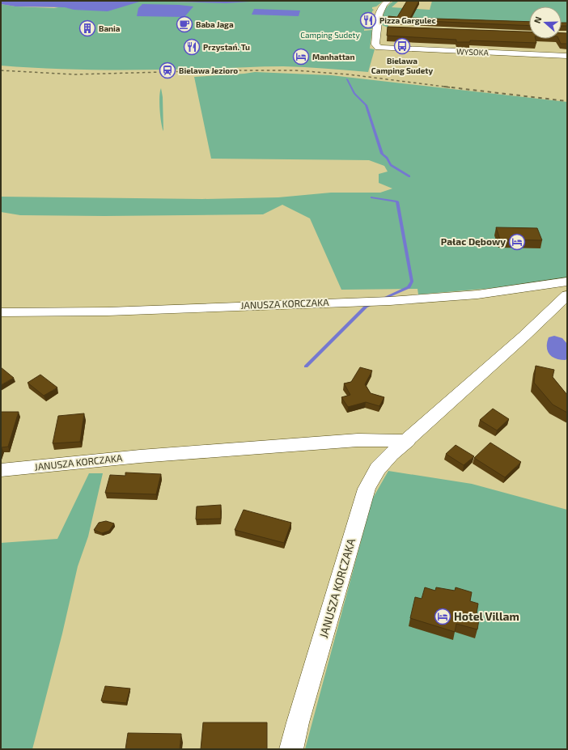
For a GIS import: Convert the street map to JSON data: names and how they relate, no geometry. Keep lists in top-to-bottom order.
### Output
{
  "streets": {
    "street": ["WYSOKA", "JANUSZA KORCZAKA"]
  },
  "parks": ["Camping Sudety"],
  "places": {
    "restaurant": ["Pizza Gargulec", "Przystań. Tu"],
    "cafe": ["Baba Jaga"],
    "building": ["Bania"],
    "bus stop": ["Bielawa Camping Sudety"],
    "hotel": ["Manhattan", "Pałac Dębowy", "Hotel Villam"],
    "station": ["Bielawa Jezioro"]
  },
  "north": "left"
}
